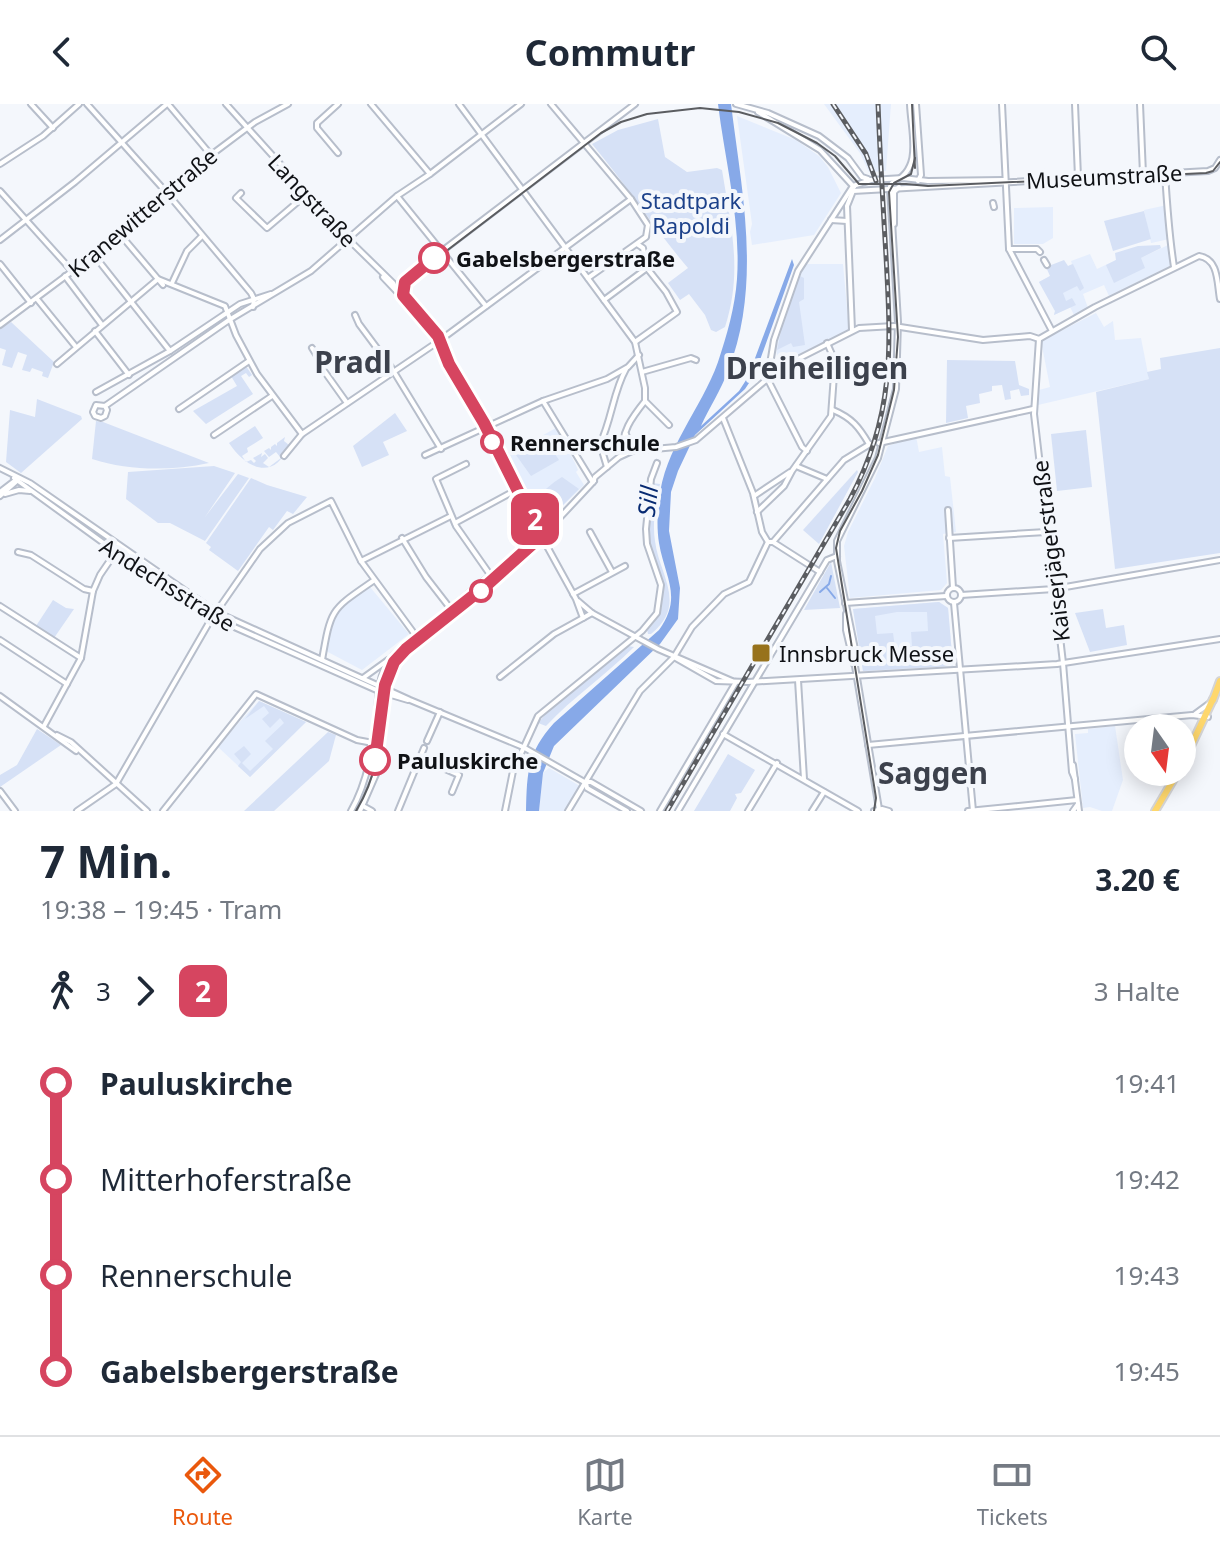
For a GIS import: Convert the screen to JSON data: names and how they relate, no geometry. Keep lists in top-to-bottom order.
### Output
{
  "streets": {
    "street": [
      "Museumstraße",
      "Langstraße",
      "Kranewitterstraße",
      "Kaiserjägerstraße",
      "Andechsstraße"
    ]
  },
  "crossings": [
    ["Langstraße", "Kranewitterstraße"]
  ],
  "districts": ["Pradl", "Dreiheiligen", "Saggen"],
  "water": ["Sill"],
  "parks": ["Stadtpark Rapoldi"],
  "places": {
    "other": ["Gabelsbergerstraße", "Rennerschule", "Pauluskirche"],
    "transit": ["Innsbruck Messe"]
  },
  "lines": ["tram line 2"],
  "north": "bottom",
  "page": {
    "header": "Commutr",
    "on_map": "2",
    "heading": ["7 Min.", "19:38 – 19:45 · Tram", "3.20 €"],
    "legs": ["3", "2", "3 Halte"],
    "list": [
      {
        "name": "Pauluskirche",
        "value": "19:41"
      },
      {
        "name": "Mitterhoferstraße",
        "value": "19:42"
      },
      {
        "name": "Rennerschule",
        "value": "19:43"
      },
      {
        "name": "Gabelsbergerstraße",
        "value": "19:45"
      }
    ],
    "tabs": ["Route", "Karte", "Tickets"]
  }
}
